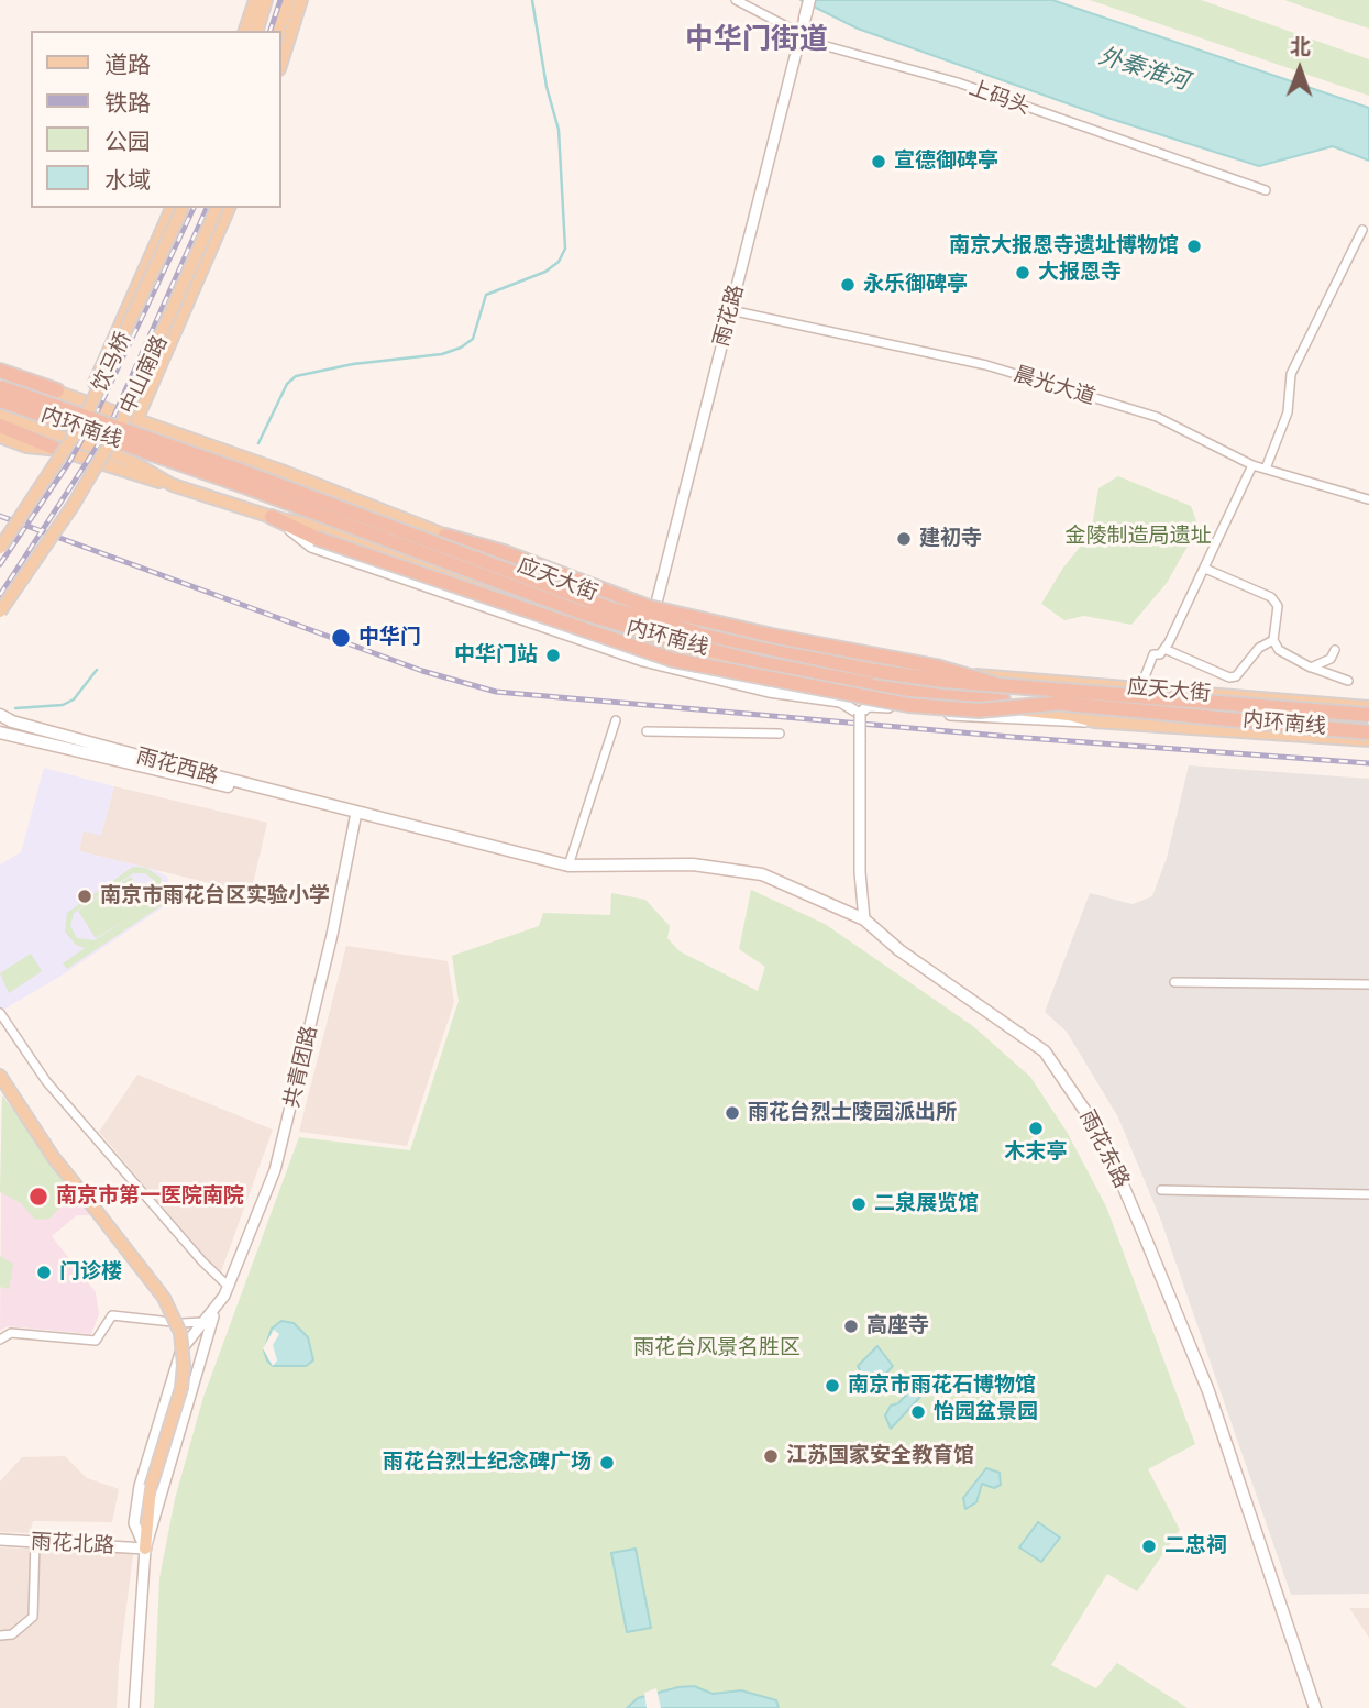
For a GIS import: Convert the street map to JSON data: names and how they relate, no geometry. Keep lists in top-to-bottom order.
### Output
{
  "streets": {
    "highway": ["内环南线"],
    "main road": [
      "饮马桥",
      "中山南路",
      "应天大街",
      "雨花西路",
      "雨花东路"
    ],
    "street": [
      "上码头",
      "雨花路",
      "晨光大道",
      "共青团路",
      "雨花北路"
    ]
  },
  "crossings": [
    ["上码头", "雨花路"],
    ["雨花路", "晨光大道"],
    ["雨花路", "应天大街"],
    ["雨花西路", "共青团路"],
    ["雨花西路", "雨花东路"],
    ["共青团路", "雨花北路"]
  ],
  "districts": ["中华门街道"],
  "water": ["外秦淮河"],
  "parks": ["金陵制造局遗址", "雨花台风景名胜区"],
  "places": [
    "宣德御碑亭",
    "南京大报恩寺遗址博物馆",
    "大报恩寺",
    "永乐御碑亭",
    "建初寺",
    "中华门",
    "中华门站",
    "南京市雨花台区实验小学",
    "雨花台烈士陵园派出所",
    "木末亭",
    "南京市第一医院南院",
    "二泉展览馆",
    "门诊楼",
    "高座寺",
    "南京市雨花石博物馆",
    "怡园盆景园",
    "江苏国家安全教育馆",
    "雨花台烈士纪念碑广场",
    "二忠祠"
  ],
  "legend": [
    "道路",
    "铁路",
    "公园",
    "水域"
  ],
  "north": "top"
}
